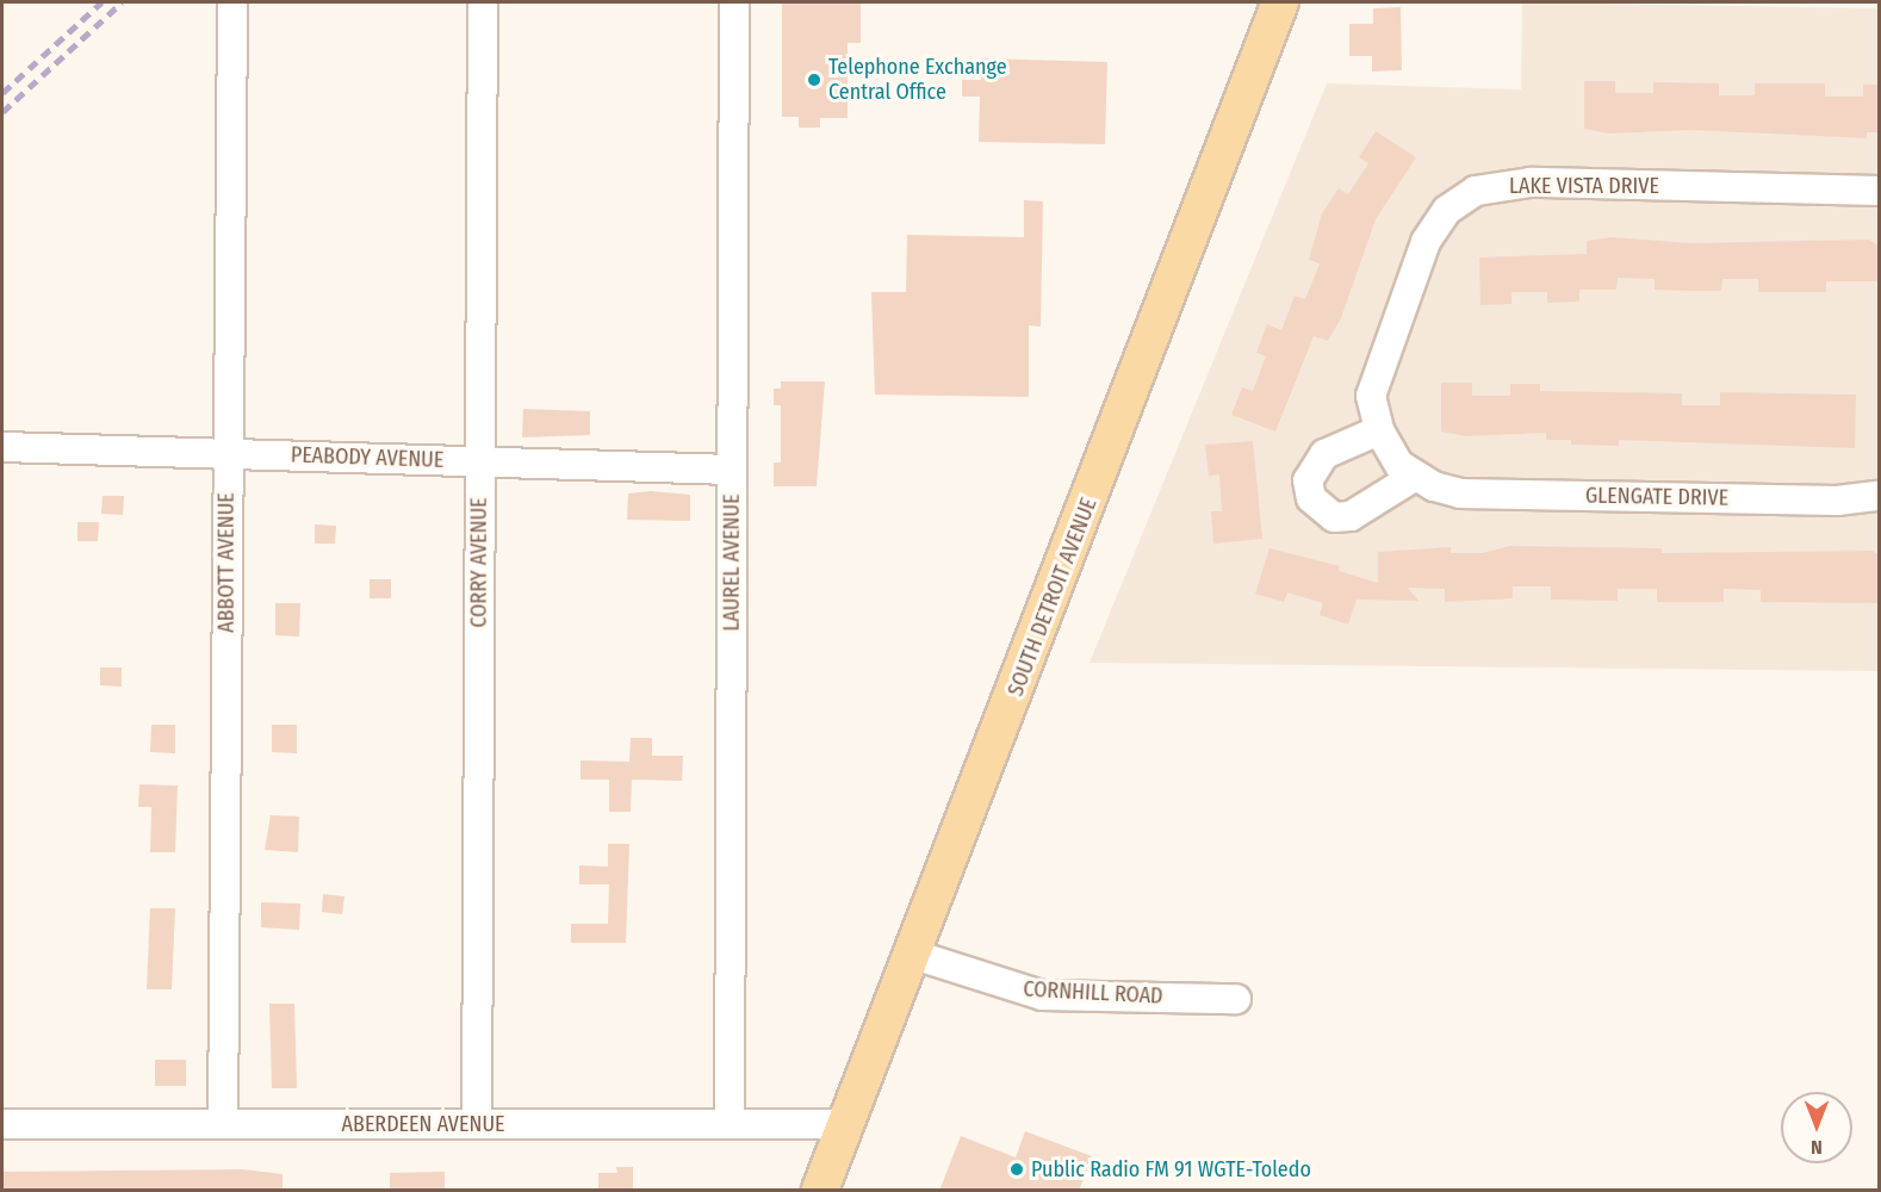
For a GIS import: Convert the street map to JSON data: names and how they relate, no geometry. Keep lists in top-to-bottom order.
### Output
{
  "streets": {
    "main road": ["SOUTH DETROIT AVENUE"],
    "street": [
      "LAKE VISTA DRIVE",
      "PEABODY AVENUE",
      "GLENGATE DRIVE",
      "ABBOTT AVENUE",
      "CORRY AVENUE",
      "LAUREL AVENUE",
      "CORNHILL ROAD",
      "ABERDEEN AVENUE"
    ]
  },
  "crossings": [
    ["LAKE VISTA DRIVE", "GLENGATE DRIVE"],
    ["PEABODY AVENUE", "ABBOTT AVENUE"],
    ["PEABODY AVENUE", "CORRY AVENUE"],
    ["PEABODY AVENUE", "LAUREL AVENUE"],
    ["ABBOTT AVENUE", "ABERDEEN AVENUE"],
    ["CORRY AVENUE", "ABERDEEN AVENUE"],
    ["LAUREL AVENUE", "ABERDEEN AVENUE"],
    ["SOUTH DETROIT AVENUE", "CORNHILL ROAD"],
    ["SOUTH DETROIT AVENUE", "ABERDEEN AVENUE"]
  ],
  "places": ["Telephone Exchange Central Office", "Public Radio FM 91 WGTE-Toledo"],
  "north": "bottom"
}
